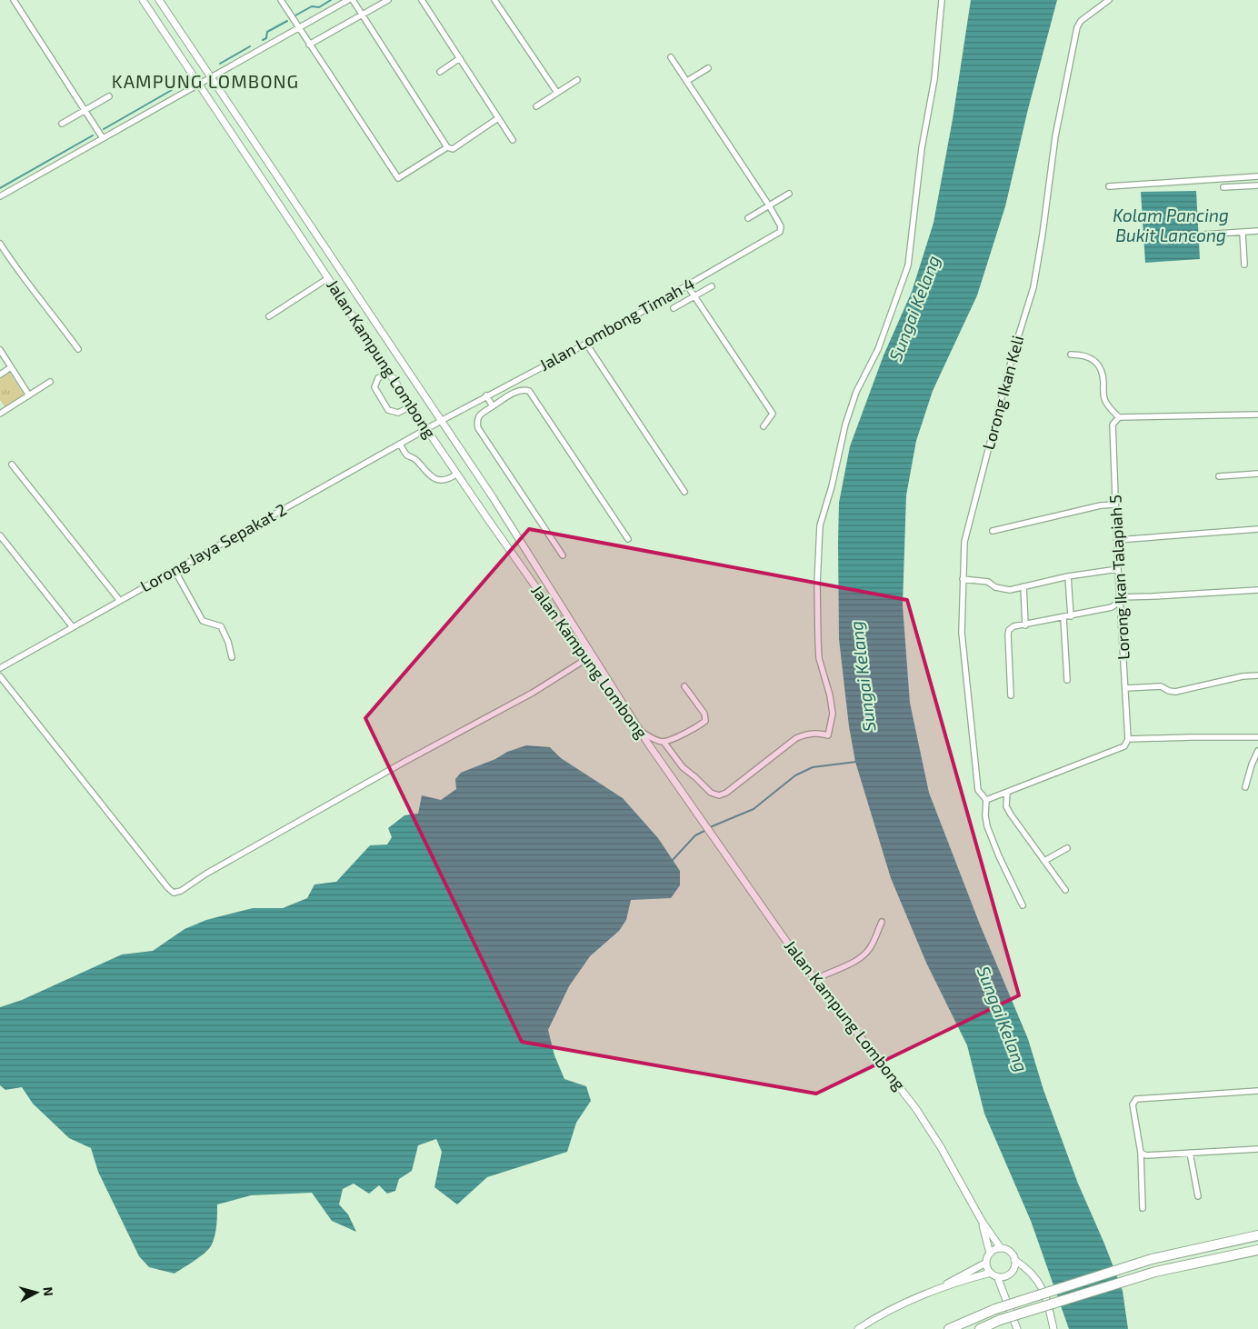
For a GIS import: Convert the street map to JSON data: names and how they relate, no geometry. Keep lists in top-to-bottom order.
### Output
{
  "streets": {
    "street": [
      "Jalan Lombong Timah 4",
      "Jalan Kampung Lombong",
      "Lorong Ikan Keli",
      "Lorong Jaya Sepakat 2",
      "Lorong Ikan Talapiah 5"
    ]
  },
  "crossings": [
    ["Jalan Lombong Timah 4", "Jalan Kampung Lombong"],
    ["Jalan Lombong Timah 4", "Lorong Jaya Sepakat 2"],
    ["Jalan Kampung Lombong", "Lorong Jaya Sepakat 2"]
  ],
  "districts": ["KAMPUNG LOMBONG"],
  "water": ["Kolam Pancing Bukit Lancong", "Sungai Kelang"],
  "north": "right"
}
